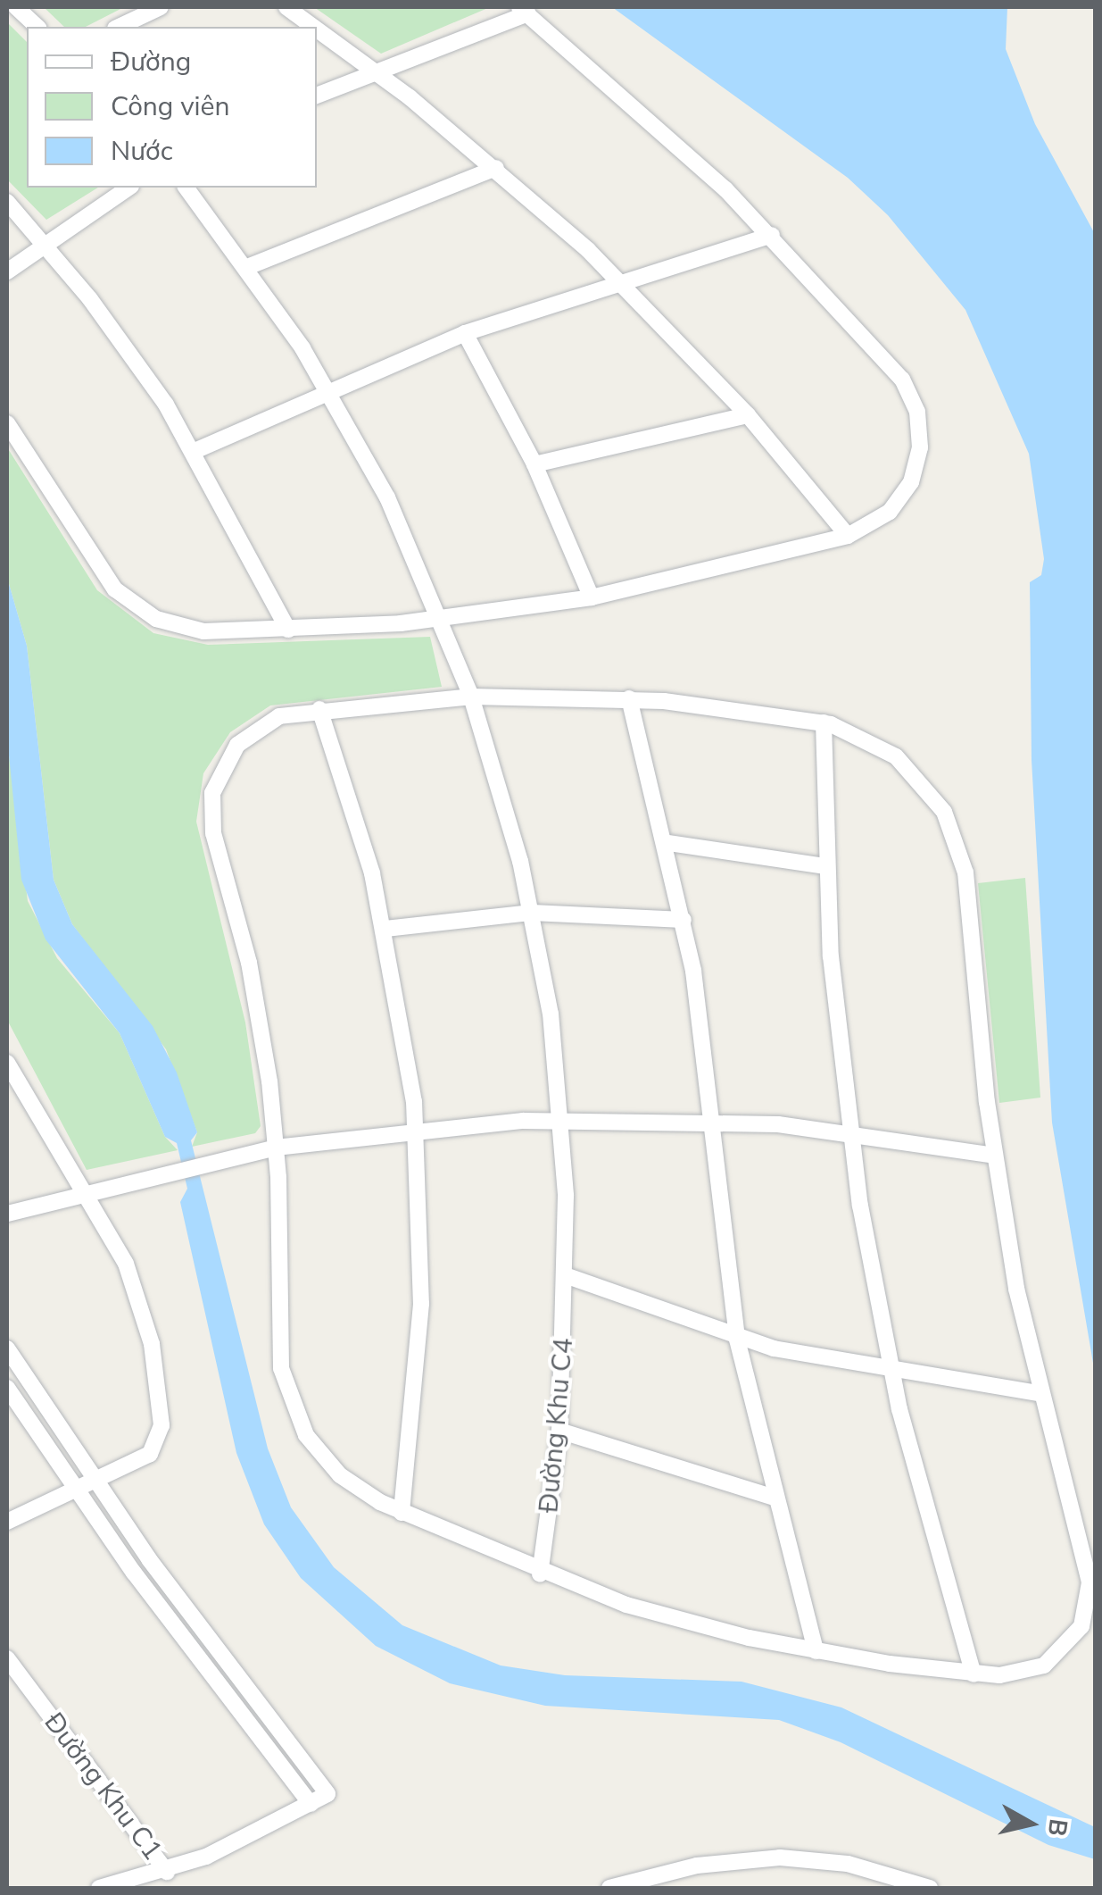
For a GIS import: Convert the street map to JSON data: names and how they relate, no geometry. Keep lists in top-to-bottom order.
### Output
{
  "streets": {
    "street": ["Đường Khu C4", "Đường Khu C1"]
  },
  "legend": ["Đường", "Công viên", "Nước"],
  "north": "right"
}
